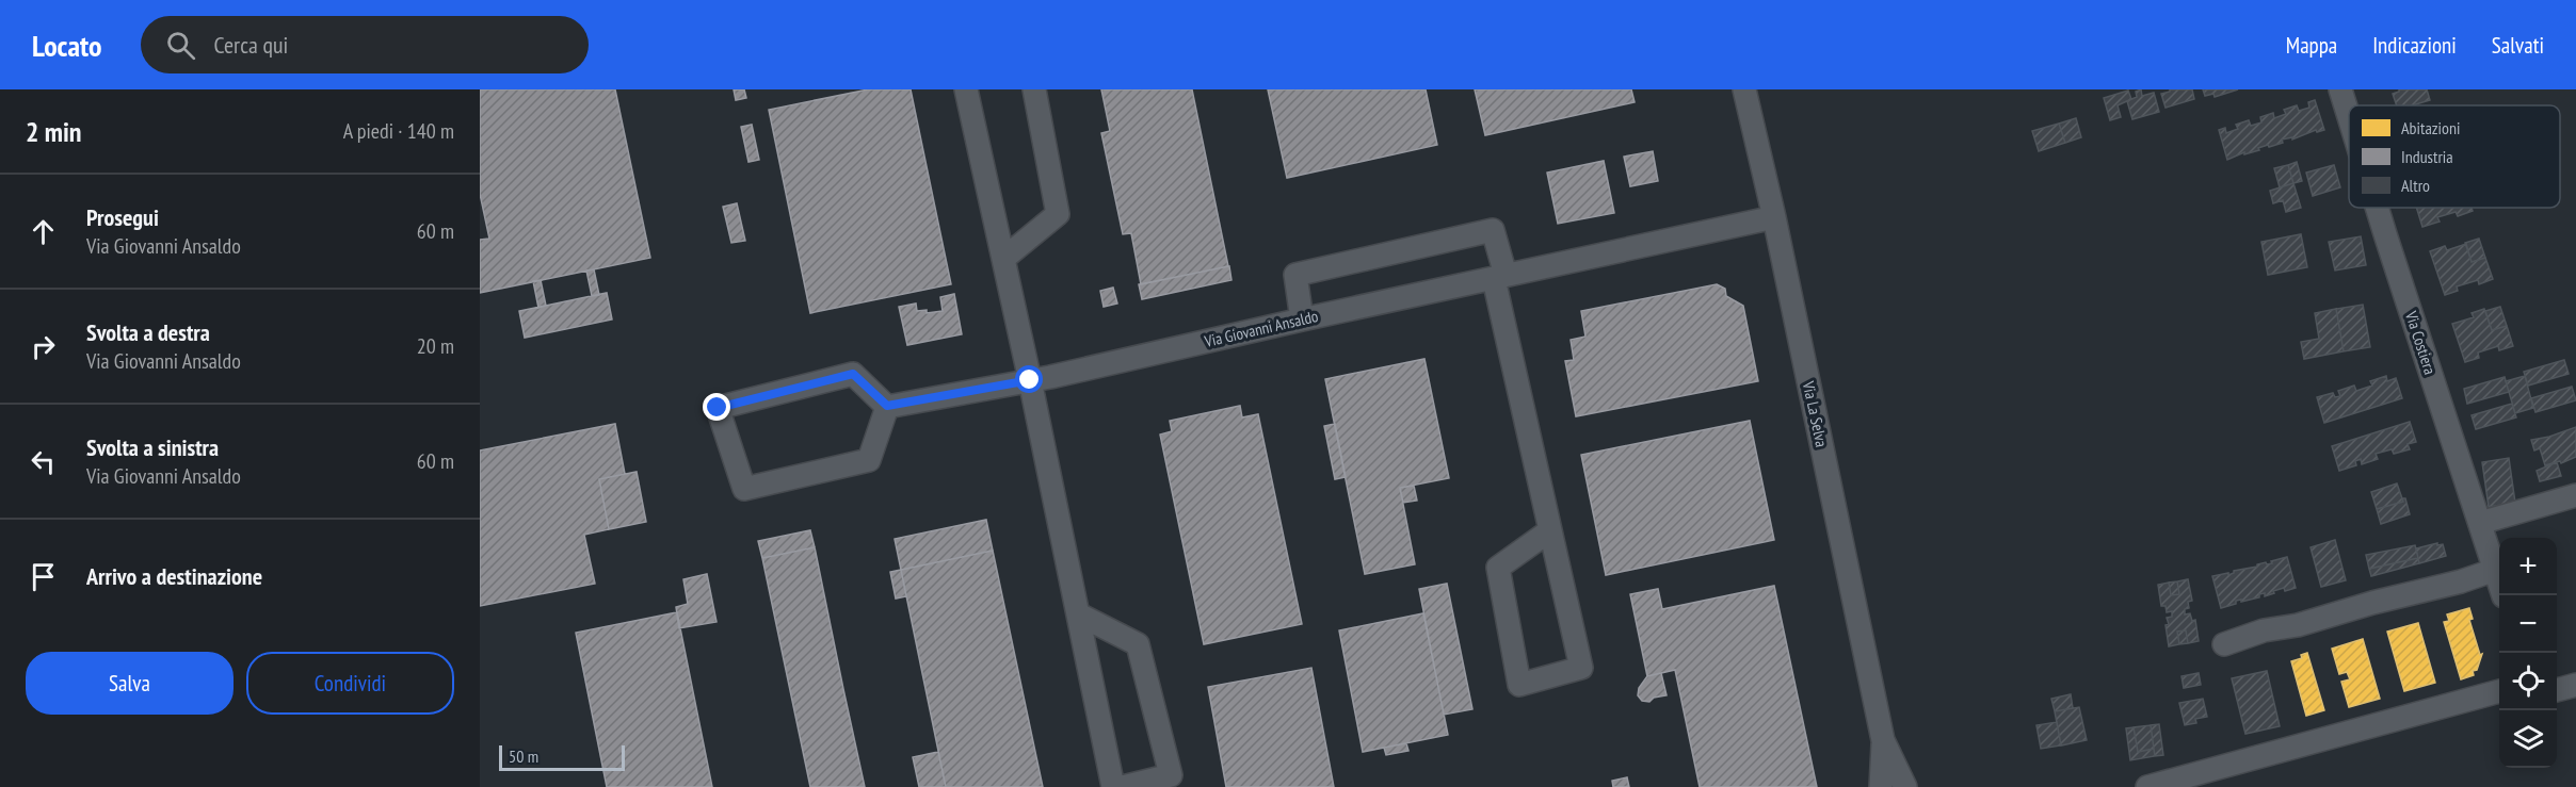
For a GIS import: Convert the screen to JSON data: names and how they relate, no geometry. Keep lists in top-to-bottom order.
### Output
{
  "streets": {
    "street": ["Via Giovanni Ansaldo", "Via Costiera", "Via La Selva"]
  },
  "crossings": [
    ["Via Giovanni Ansaldo", "Via La Selva"]
  ],
  "legend": ["Abitazioni", "Industria", "Altro"],
  "scale_bar": "50 m",
  "page": {
    "header": "Locato",
    "search": "Cerca qui",
    "nav": ["Mappa", "Indicazioni", "Salvati"],
    "heading": ["2 min", "A piedi · 140 m"],
    "list": [
      ["Prosegui", "Via Giovanni Ansaldo", "60 m"],
      ["Svolta a destra", "Via Giovanni Ansaldo", "20 m"],
      ["Svolta a sinistra", "Via Giovanni Ansaldo", "60 m"],
      "Arrivo a destinazione"
    ],
    "map_buttons": ["+", "−"],
    "buttons": ["Salva", "Condividi"],
    "scale": "50 m"
  }
}
